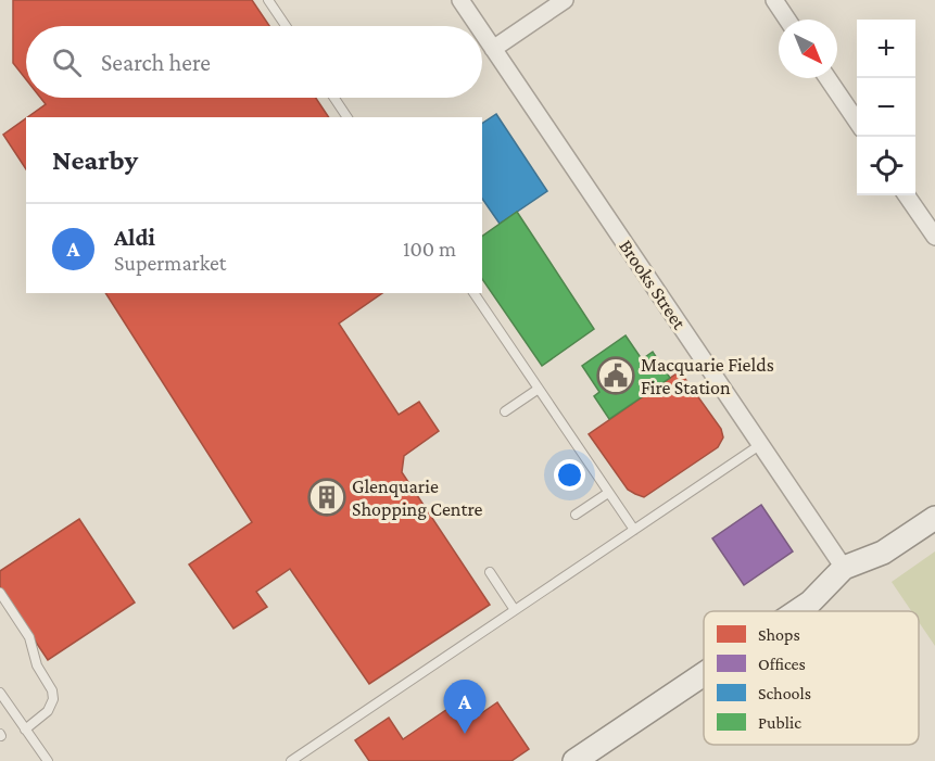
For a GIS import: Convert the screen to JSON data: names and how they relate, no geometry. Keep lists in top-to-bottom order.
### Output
{
  "streets": {
    "street": ["Brooks Street"]
  },
  "places": {
    "public building": ["Macquarie Fields Fire Station"],
    "building": ["Glenquarie Shopping Centre"]
  },
  "legend": [
    "Shops",
    "Offices",
    "Schools",
    "Public"
  ],
  "north": "bottom right",
  "page": {
    "map_buttons": ["+", "−"],
    "search": "Search here",
    "heading": "Nearby",
    "list": [
      {
        "mark": "A",
        "name": "Aldi",
        "note": "Supermarket",
        "value": "100 m"
      }
    ],
    "pins": "A"
  }
}
